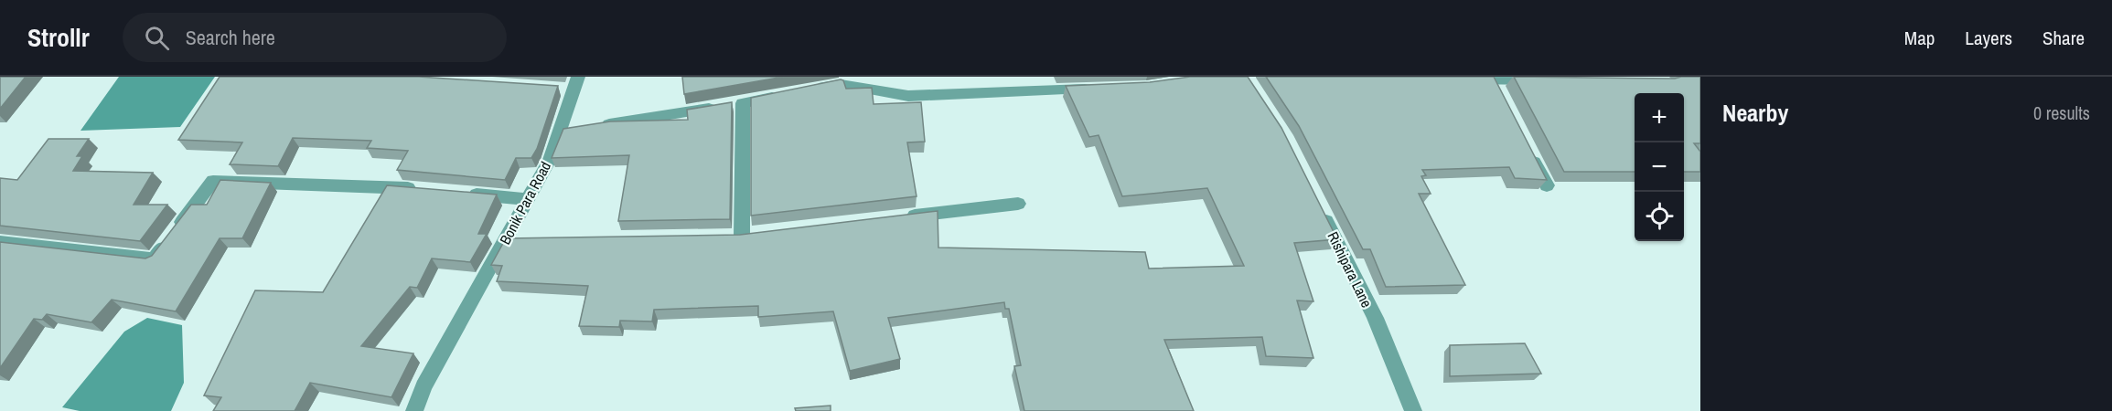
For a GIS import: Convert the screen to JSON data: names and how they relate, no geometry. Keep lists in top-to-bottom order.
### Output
{
  "streets": {
    "street": ["Bonik Para Road", "Rishipara Lane"]
  },
  "page": {
    "header": "Strollr",
    "search": "Search here",
    "nav": ["Map", "Layers", "Share"],
    "heading": ["Nearby", "0 results"],
    "map_buttons": ["+", "−"]
  }
}
